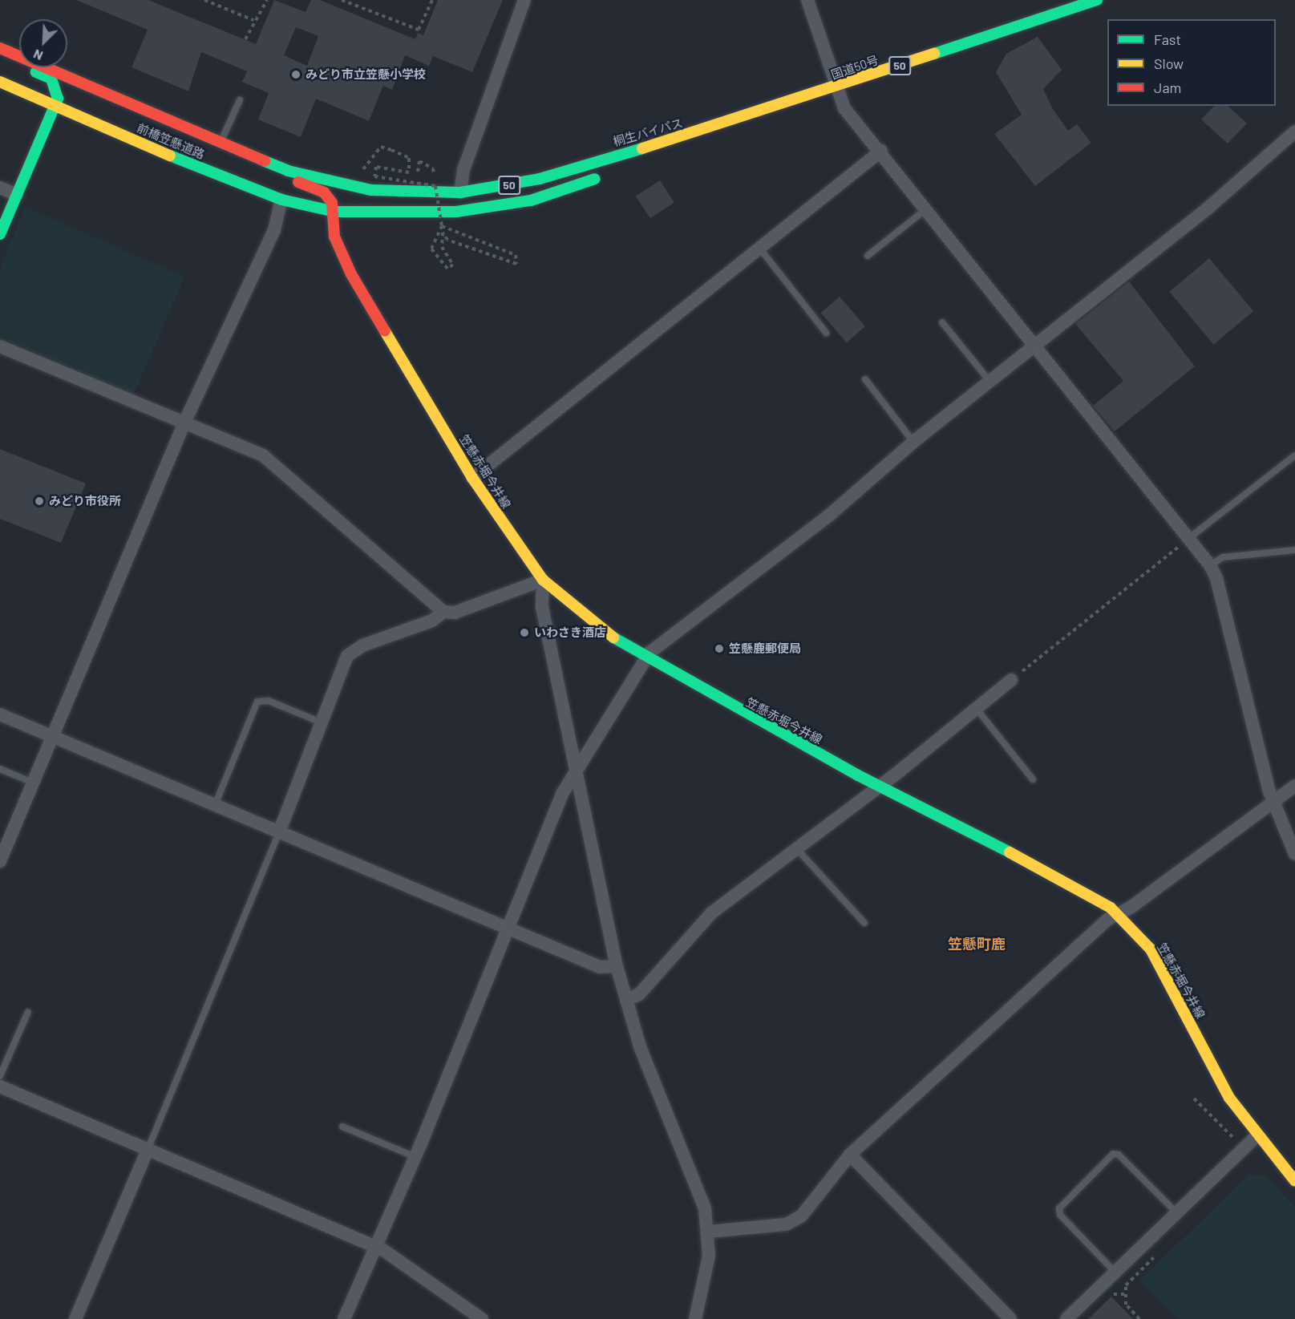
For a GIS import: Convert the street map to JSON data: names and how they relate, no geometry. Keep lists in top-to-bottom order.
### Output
{
  "streets": {
    "main road": [
      "50",
      "国道50号",
      "桐生バイパス",
      "前橋笠懸道路",
      "笠懸赤堀今井線"
    ]
  },
  "crossings": [
    ["50", "前橋笠懸道路"],
    ["50", "笠懸赤堀今井線"],
    ["国道50号", "桐生バイパス"],
    ["桐生バイパス", "前橋笠懸道路"],
    ["前橋笠懸道路", "笠懸赤堀今井線"]
  ],
  "districts": ["笠懸町鹿"],
  "places": [
    "みどり市立笠懸小学校",
    "みどり市役所",
    "いわさき酒店",
    "笠懸鹿郵便局"
  ],
  "legend": ["Fast", "Slow", "Jam"],
  "north": "bottom left"
}
